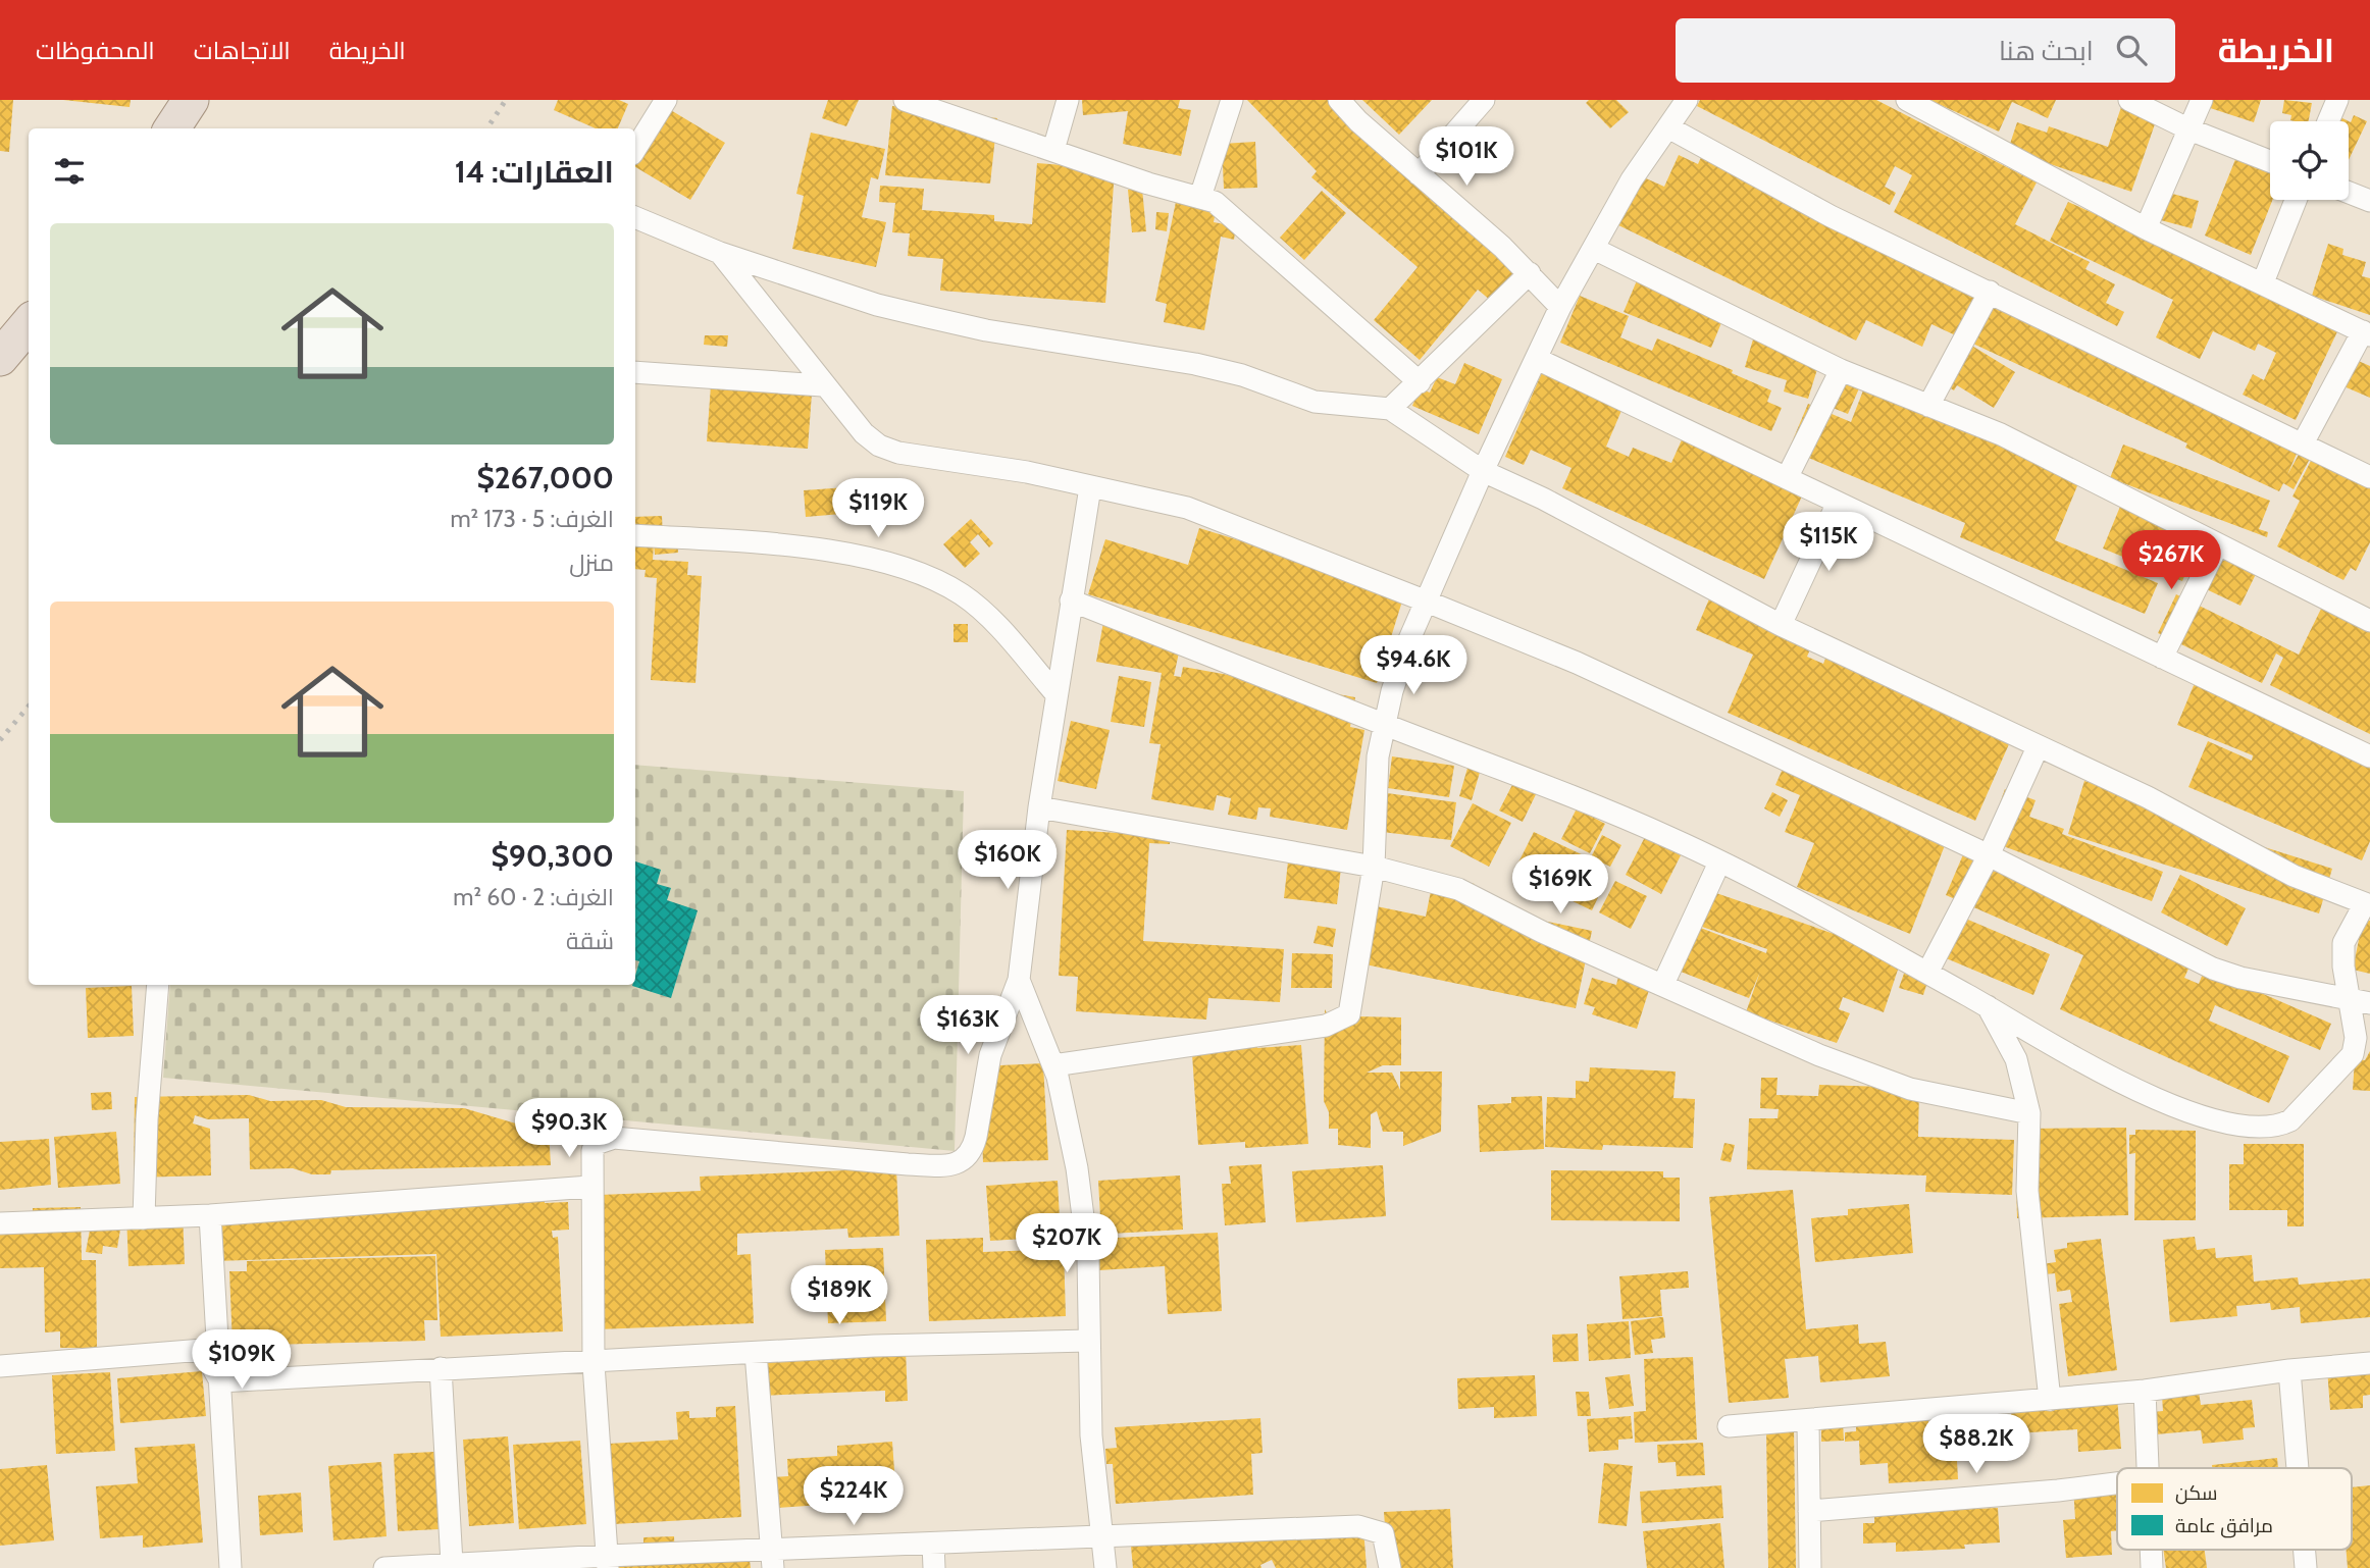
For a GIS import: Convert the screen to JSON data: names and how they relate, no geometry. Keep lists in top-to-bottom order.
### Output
{
  "legend": ["سكن", "مرافق عامة"],
  "page": {
    "header": "الخريطة",
    "search": "ابحث هنا",
    "nav": ["الخريطة", "الاتجاهات", "المحفوظات"],
    "price": [
      "$101K",
      "$119K",
      "$115K",
      "$267K",
      "$94.6K",
      "$160K",
      "$169K",
      "$163K",
      "$90.3K",
      "$207K",
      "$189K",
      "$109K",
      "$88.2K",
      "$224K"
    ],
    "heading": "العقارات: 14",
    "list": [
      {
        "name": "$267,000",
        "note": "الغرف: 5 · 173 m² · منزل"
      },
      {
        "name": "$90,300",
        "note": "الغرف: 2 · 60 m² · شقة"
      }
    ]
  }
}
